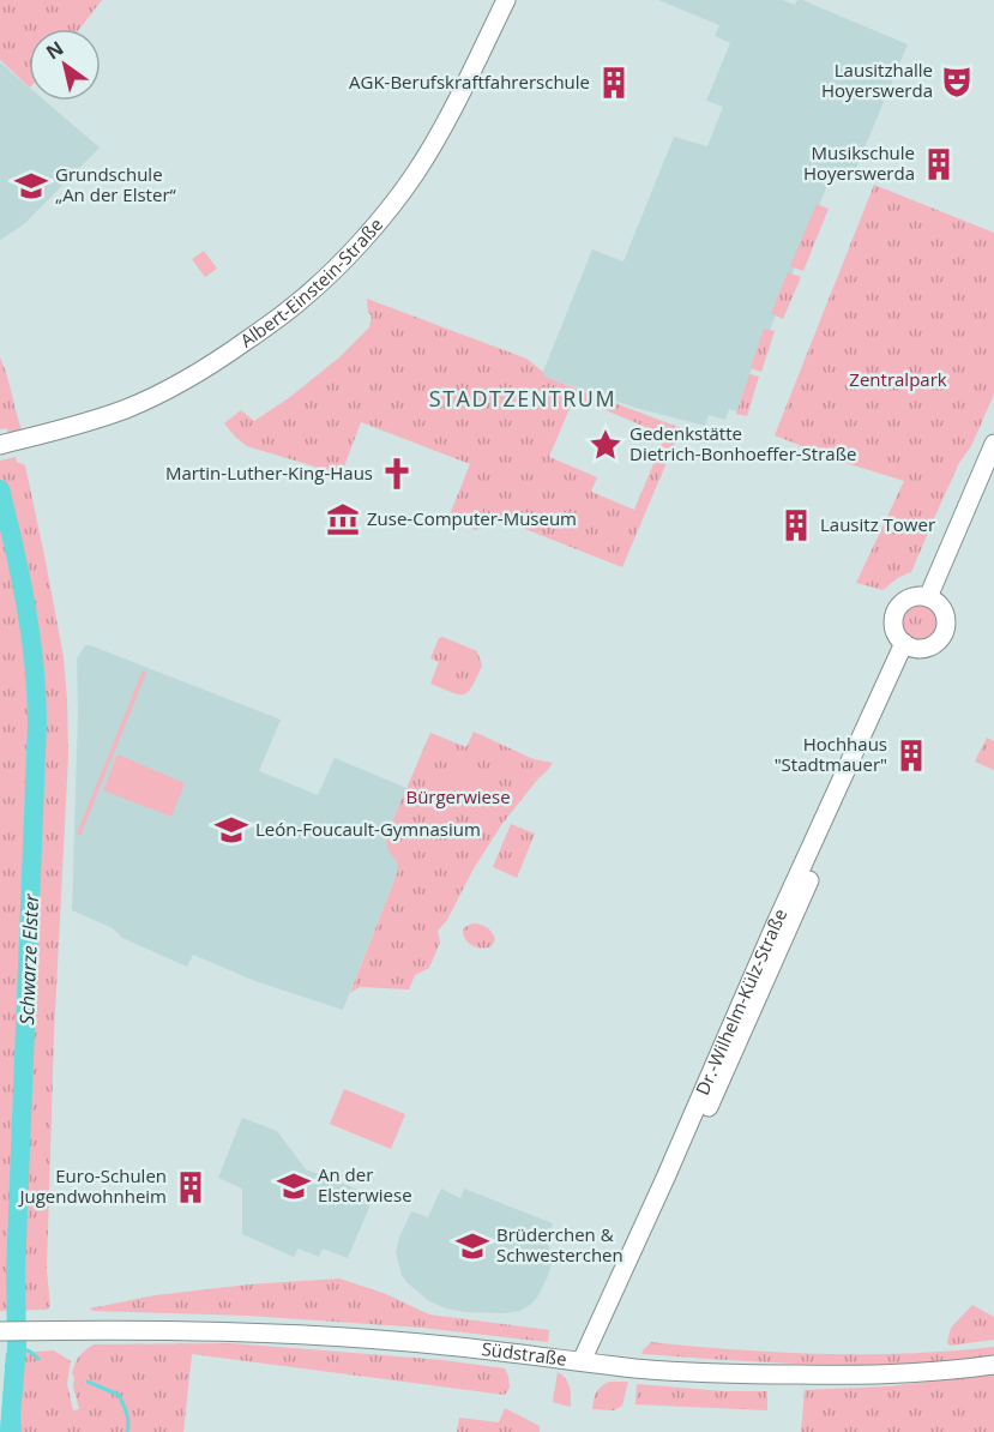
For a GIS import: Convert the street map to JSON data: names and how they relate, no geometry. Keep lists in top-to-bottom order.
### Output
{
  "streets": {
    "street": ["Albert-Einstein-Straße", "Dr.-Wilhelm-Külz-Straße", "Südstraße"]
  },
  "crossings": [
    ["Dr.-Wilhelm-Külz-Straße", "Südstraße"]
  ],
  "districts": ["STADTZENTRUM"],
  "water": ["Schwarze Elster"],
  "parks": ["Zentralpark", "Bürgerwiese"],
  "places": {
    "theatre": ["Lausitzhalle Hoyerswerda"],
    "building": [
      "AGK-Berufskraftfahrerschule",
      "Musikschule Hoyerswerda",
      "Lausitz Tower",
      "Hochhaus \"Stadtmauer\"",
      "Euro-Schulen Jugendwohnheim"
    ],
    "school or university": [
      "Grundschule „An der Elster“",
      "León-Foucault-Gymnasium",
      "An der Elsterwiese",
      "Brüderchen & Schwesterchen"
    ],
    "place": ["Gedenkstätte Dietrich-Bonhoeffer-Straße"],
    "church": ["Martin-Luther-King-Haus"],
    "museum": ["Zuse-Computer-Museum"]
  },
  "north": "top left"
}
